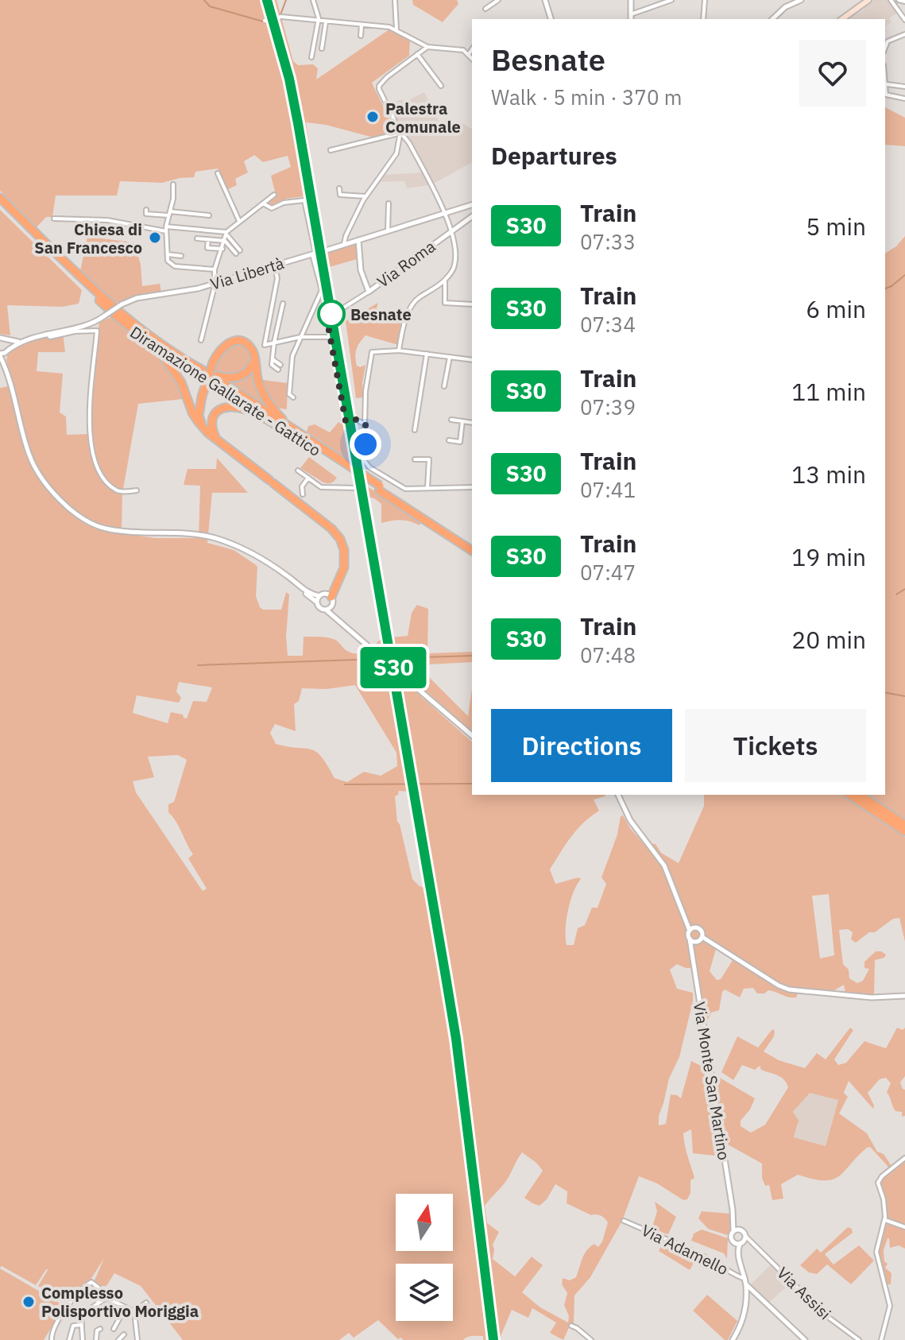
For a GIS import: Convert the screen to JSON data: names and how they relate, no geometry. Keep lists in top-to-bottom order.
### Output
{
  "streets": {
    "highway": ["Diramazione Gallarate - Gattico"],
    "street": [
      "Via Roma",
      "Via Libertà",
      "Via Monte San Martino",
      "Via Adamello",
      "Via Assisi"
    ]
  },
  "crossings": [
    ["Via Monte San Martino", "Via Adamello"],
    ["Via Monte San Martino", "Via Assisi"]
  ],
  "places": [
    "Palestra Comunale",
    "Chiesa di San Francesco",
    "Besnate",
    "Complesso Polisportivo Moriggia"
  ],
  "north": "top",
  "page": {
    "on_map": "S30",
    "heading": [
      ["Besnate", "Walk · 5 min · 370 m"],
      "Departures"
    ],
    "list": [
      {
        "mark": "S30",
        "name": "Train",
        "note": "07:33",
        "value": "5 min"
      },
      {
        "mark": "S30",
        "name": "Train",
        "note": "07:34",
        "value": "6 min"
      },
      {
        "mark": "S30",
        "name": "Train",
        "note": "07:39",
        "value": "11 min"
      },
      {
        "mark": "S30",
        "name": "Train",
        "note": "07:41",
        "value": "13 min"
      },
      {
        "mark": "S30",
        "name": "Train",
        "note": "07:47",
        "value": "19 min"
      },
      {
        "mark": "S30",
        "name": "Train",
        "note": "07:48",
        "value": "20 min"
      }
    ],
    "buttons": ["Directions", "Tickets"]
  }
}
